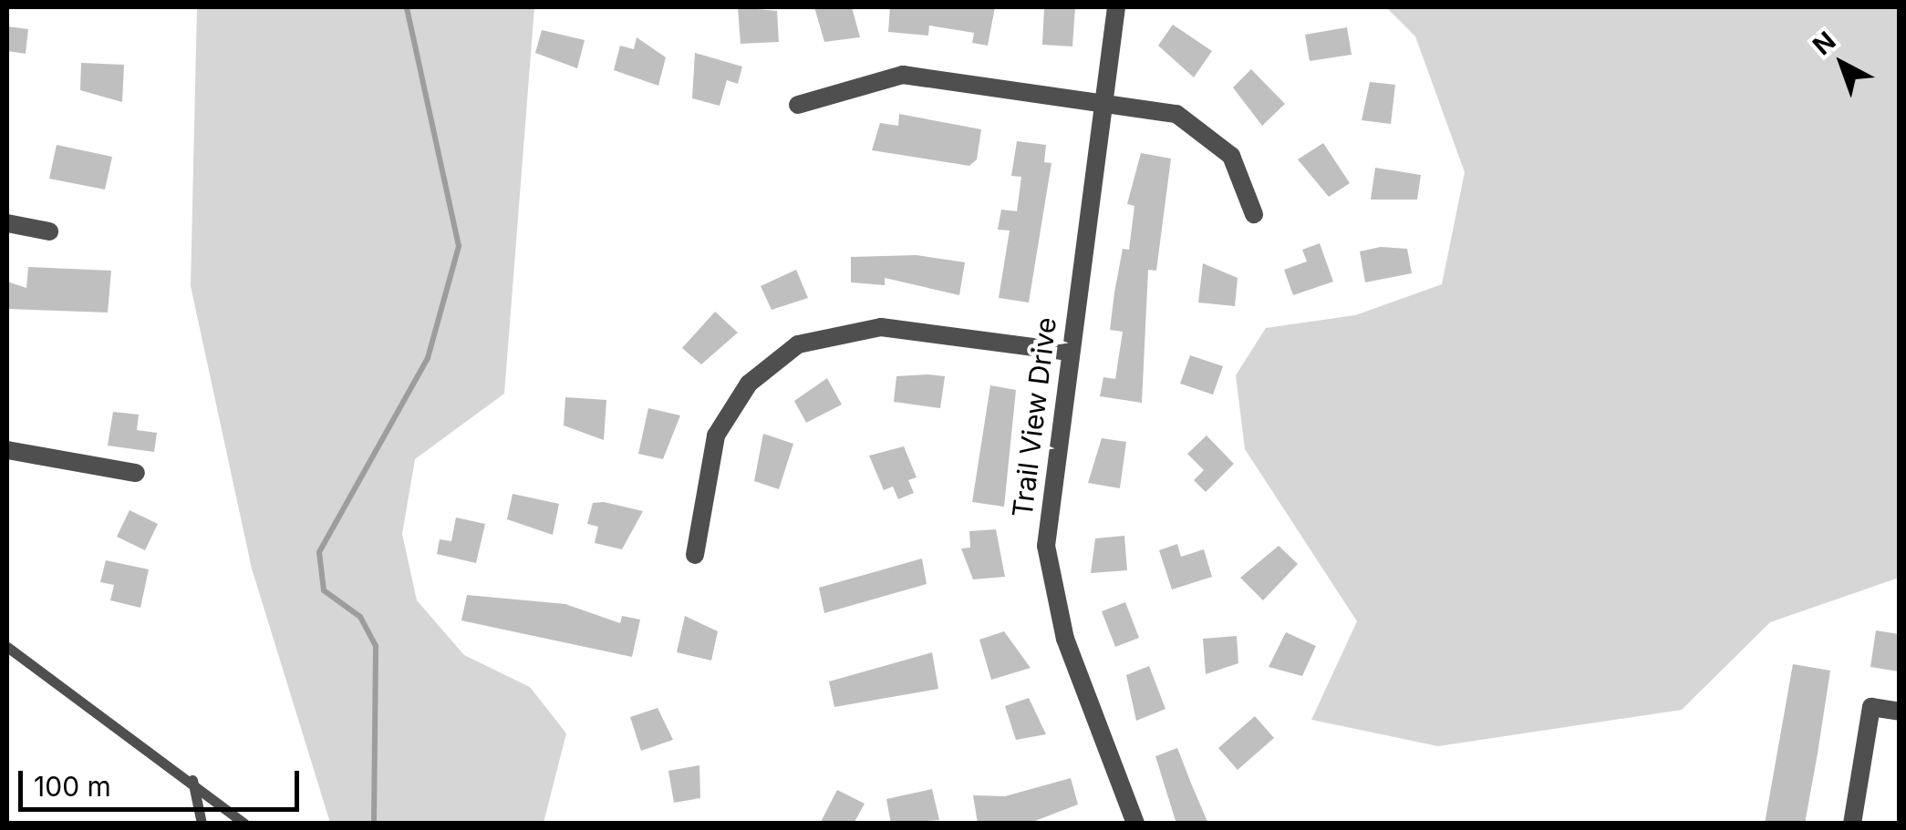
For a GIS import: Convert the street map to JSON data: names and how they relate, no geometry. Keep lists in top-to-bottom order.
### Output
{
  "streets": {
    "street": ["Trail View Drive"]
  },
  "scale_bar": "100 m",
  "north": "top left"
}
